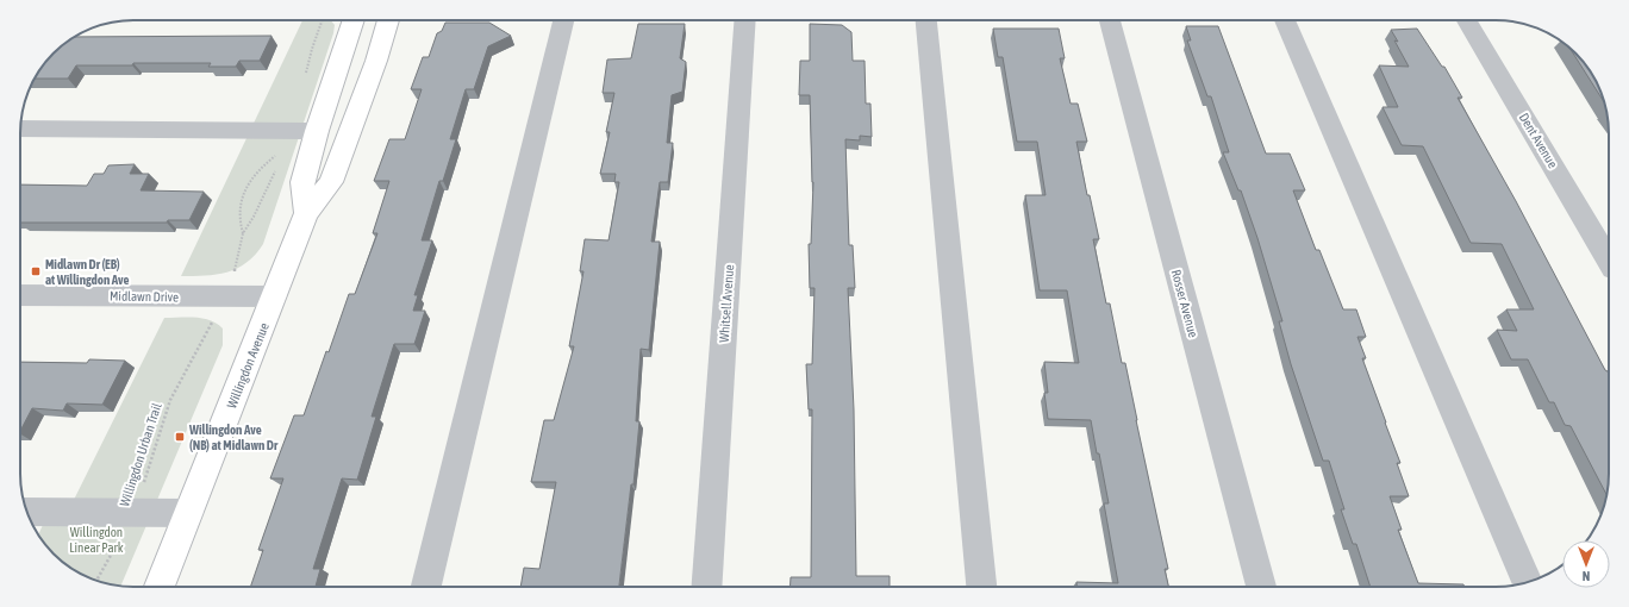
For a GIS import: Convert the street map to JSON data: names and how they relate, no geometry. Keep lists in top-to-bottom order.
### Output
{
  "streets": {
    "main road": ["Willingdon Avenue"],
    "street": [
      "Dent Avenue",
      "Midlawn Drive",
      "Whitsell Avenue",
      "Rosser Avenue"
    ],
    "path": ["Willingdon Urban Trail"]
  },
  "crossings": [
    ["Midlawn Drive", "Willingdon Avenue"]
  ],
  "parks": ["Willingdon Linear Park"],
  "places": {
    "transit": ["Midlawn Dr (EB) at Willingdon Ave", "Willingdon Ave (NB) at Midlawn Dr"]
  },
  "north": "bottom"
}
